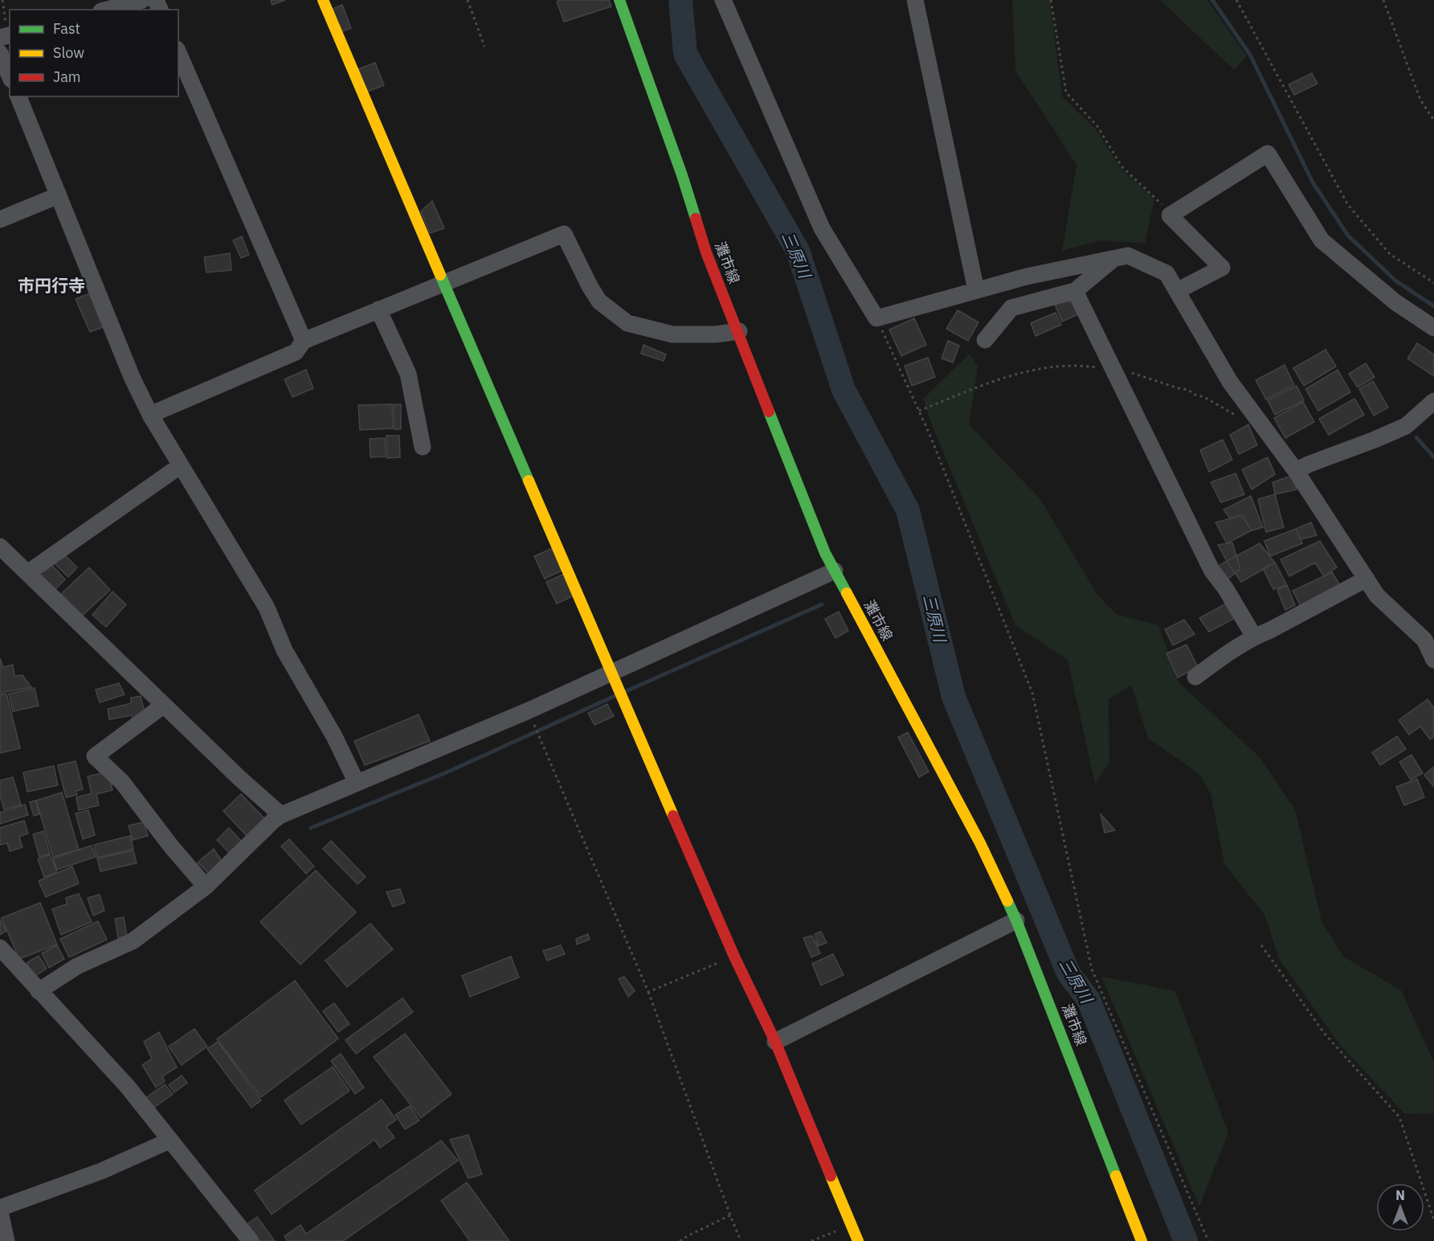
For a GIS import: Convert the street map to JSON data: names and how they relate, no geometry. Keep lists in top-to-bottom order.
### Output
{
  "streets": {
    "street": ["灘市線"]
  },
  "districts": ["市円行寺"],
  "water": ["三原川"],
  "legend": ["Fast", "Slow", "Jam"],
  "north": "top"
}
